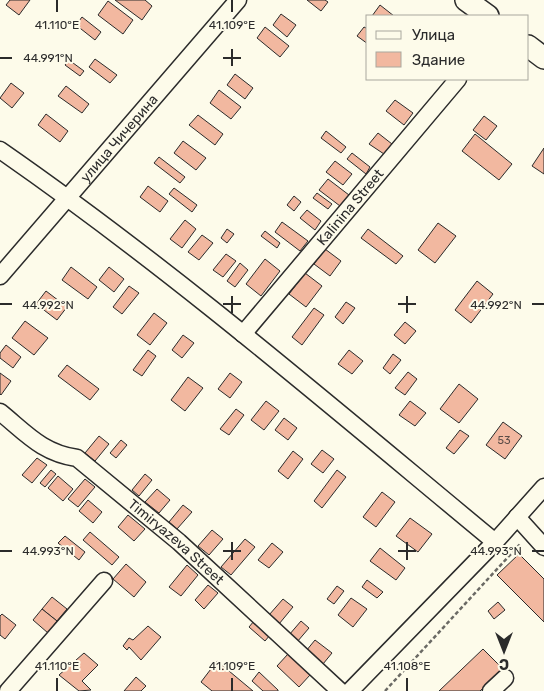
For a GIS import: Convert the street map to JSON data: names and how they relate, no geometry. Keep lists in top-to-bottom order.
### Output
{
  "streets": {
    "street": ["улица Чичерина", "Kalinina Street", "Timiryazeva Street"]
  },
  "house_numbers": ["53"],
  "legend": ["Улица", "Здание"],
  "north": "bottom",
  "coordinates": [
    "41.110°E",
    "41.109°E",
    "44.991°N",
    "44.992°N",
    "44.993°N",
    "41.108°E"
  ]
}
